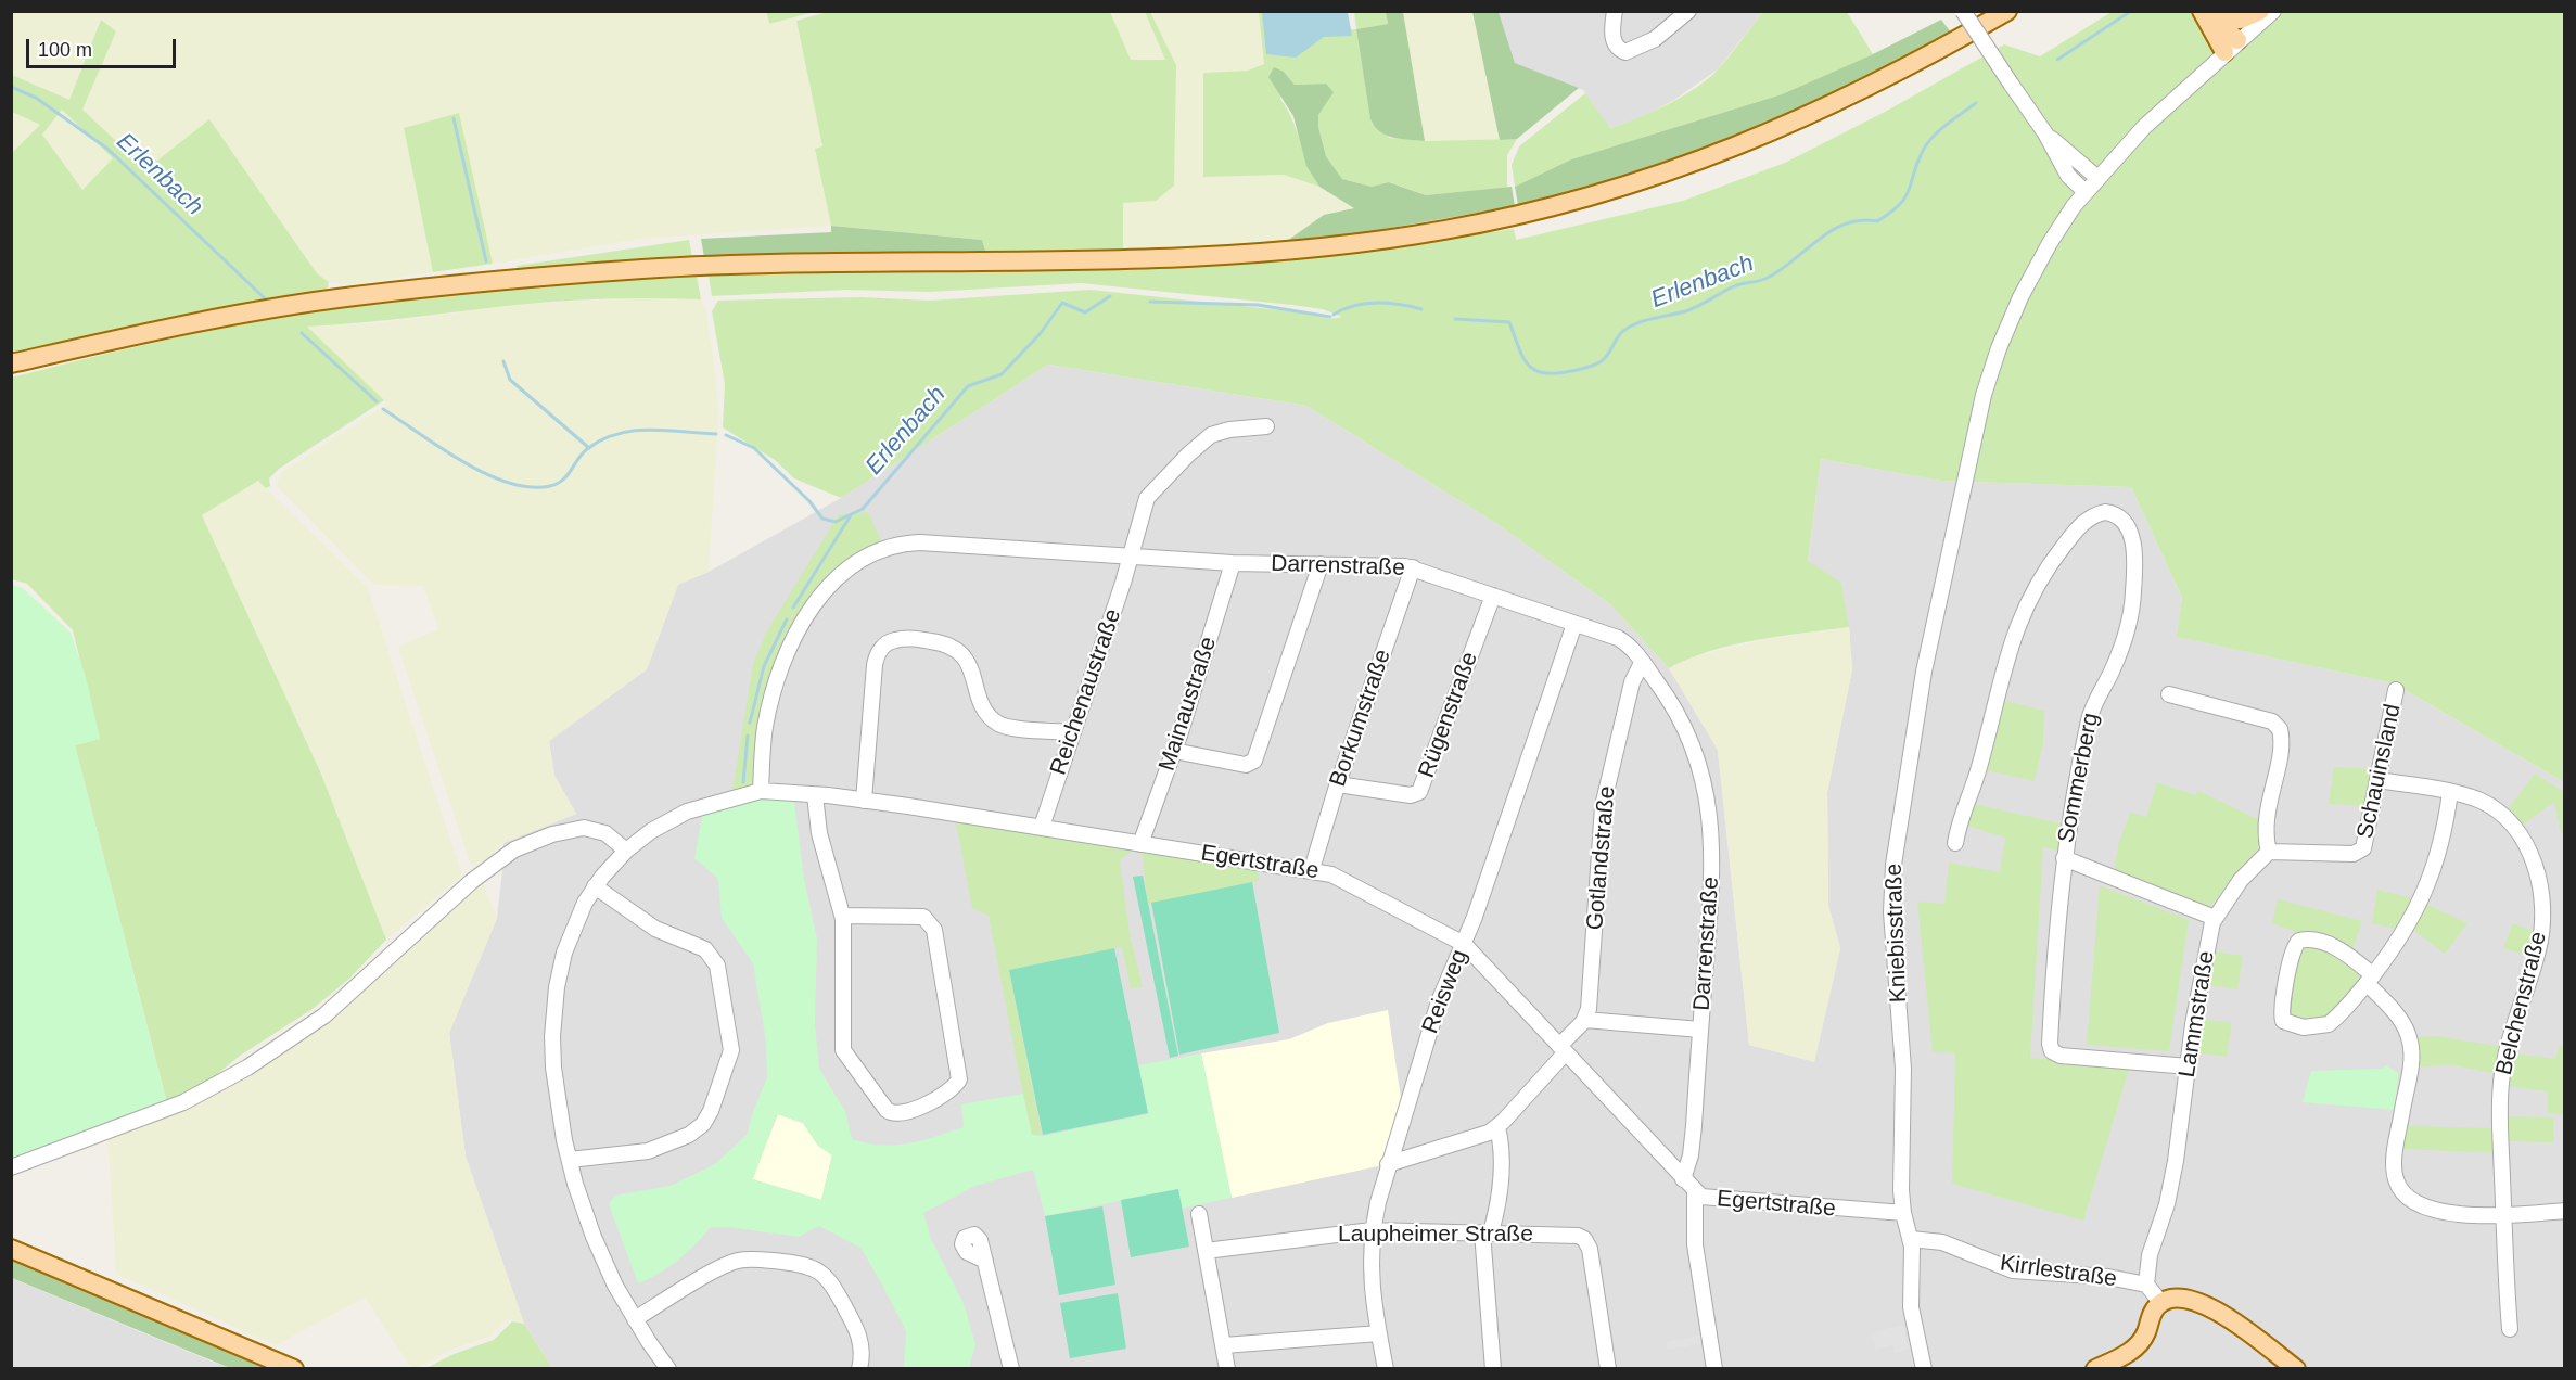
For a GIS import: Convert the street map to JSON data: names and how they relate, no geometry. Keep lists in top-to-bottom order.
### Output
{
  "streets": {
    "street": [
      "Darrenstraße",
      "Reichenaustraße",
      "Mainaustraße",
      "Rügenstraße",
      "Borkumstraße",
      "Schauinsland",
      "Sommerberg",
      "Gotlandstraße",
      "Egertstraße",
      "Kniebisstraße",
      "Reisweg",
      "Belchenstraße",
      "Lammstraße",
      "Laupheimer Straße",
      "Kirrlestraße"
    ]
  },
  "crossings": [
    ["Darrenstraße", "Reichenaustraße"],
    ["Darrenstraße", "Mainaustraße"],
    ["Darrenstraße", "Rügenstraße"],
    ["Darrenstraße", "Borkumstraße"],
    ["Darrenstraße", "Gotlandstraße"],
    ["Darrenstraße", "Egertstraße"],
    ["Darrenstraße", "Reisweg"],
    ["Reichenaustraße", "Egertstraße"],
    ["Mainaustraße", "Egertstraße"],
    ["Rügenstraße", "Borkumstraße"],
    ["Borkumstraße", "Egertstraße"],
    ["Schauinsland", "Belchenstraße"],
    ["Schauinsland", "Lammstraße"],
    ["Sommerberg", "Lammstraße"],
    ["Egertstraße", "Kniebisstraße"],
    ["Egertstraße", "Reisweg"],
    ["Kniebisstraße", "Kirrlestraße"],
    ["Reisweg", "Laupheimer Straße"],
    ["Lammstraße", "Kirrlestraße"]
  ],
  "water": ["Erlenbach"],
  "scale_bar": "100 m"
}
